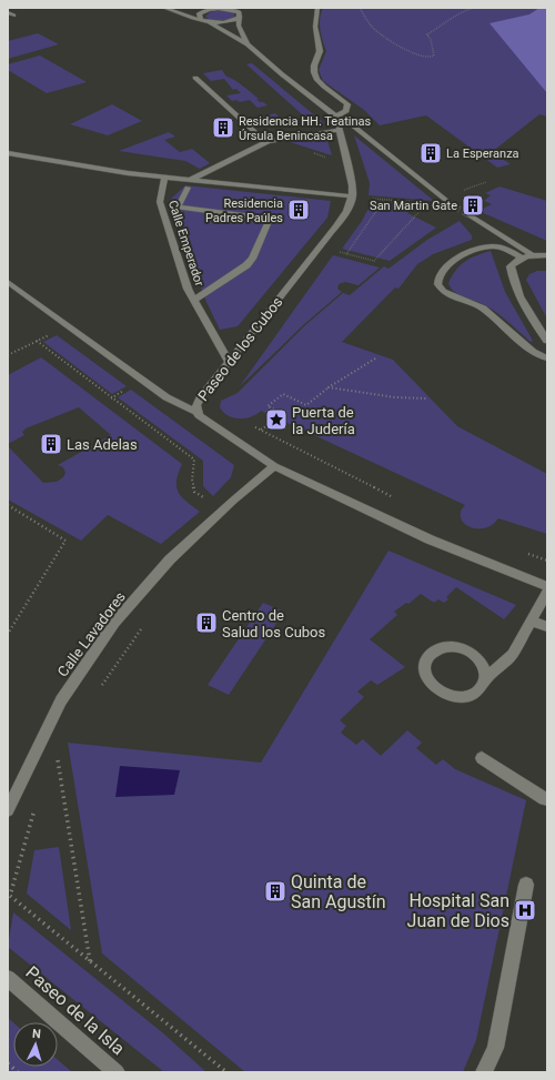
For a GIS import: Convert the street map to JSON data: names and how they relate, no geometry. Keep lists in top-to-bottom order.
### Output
{
  "streets": {
    "street": [
      "Calle Emperador",
      "Paseo de los Cubos",
      "Calle Lavadores",
      "Paseo de la Isla"
    ]
  },
  "crossings": [
    ["Calle Emperador", "Paseo de los Cubos"],
    ["Paseo de los Cubos", "Calle Lavadores"]
  ],
  "places": {
    "building": [
      "Residencia HH. Teatinas Úrsula Benincasa",
      "La Esperanza",
      "San Martin Gate",
      "Residencia Padres Paúles",
      "Las Adelas",
      "Centro de Salud los Cubos",
      "Quinta de San Agustín"
    ],
    "place": ["Puerta de la Judería"],
    "hospital": ["Hospital San Juan de Dios"]
  },
  "north": "top"
}
